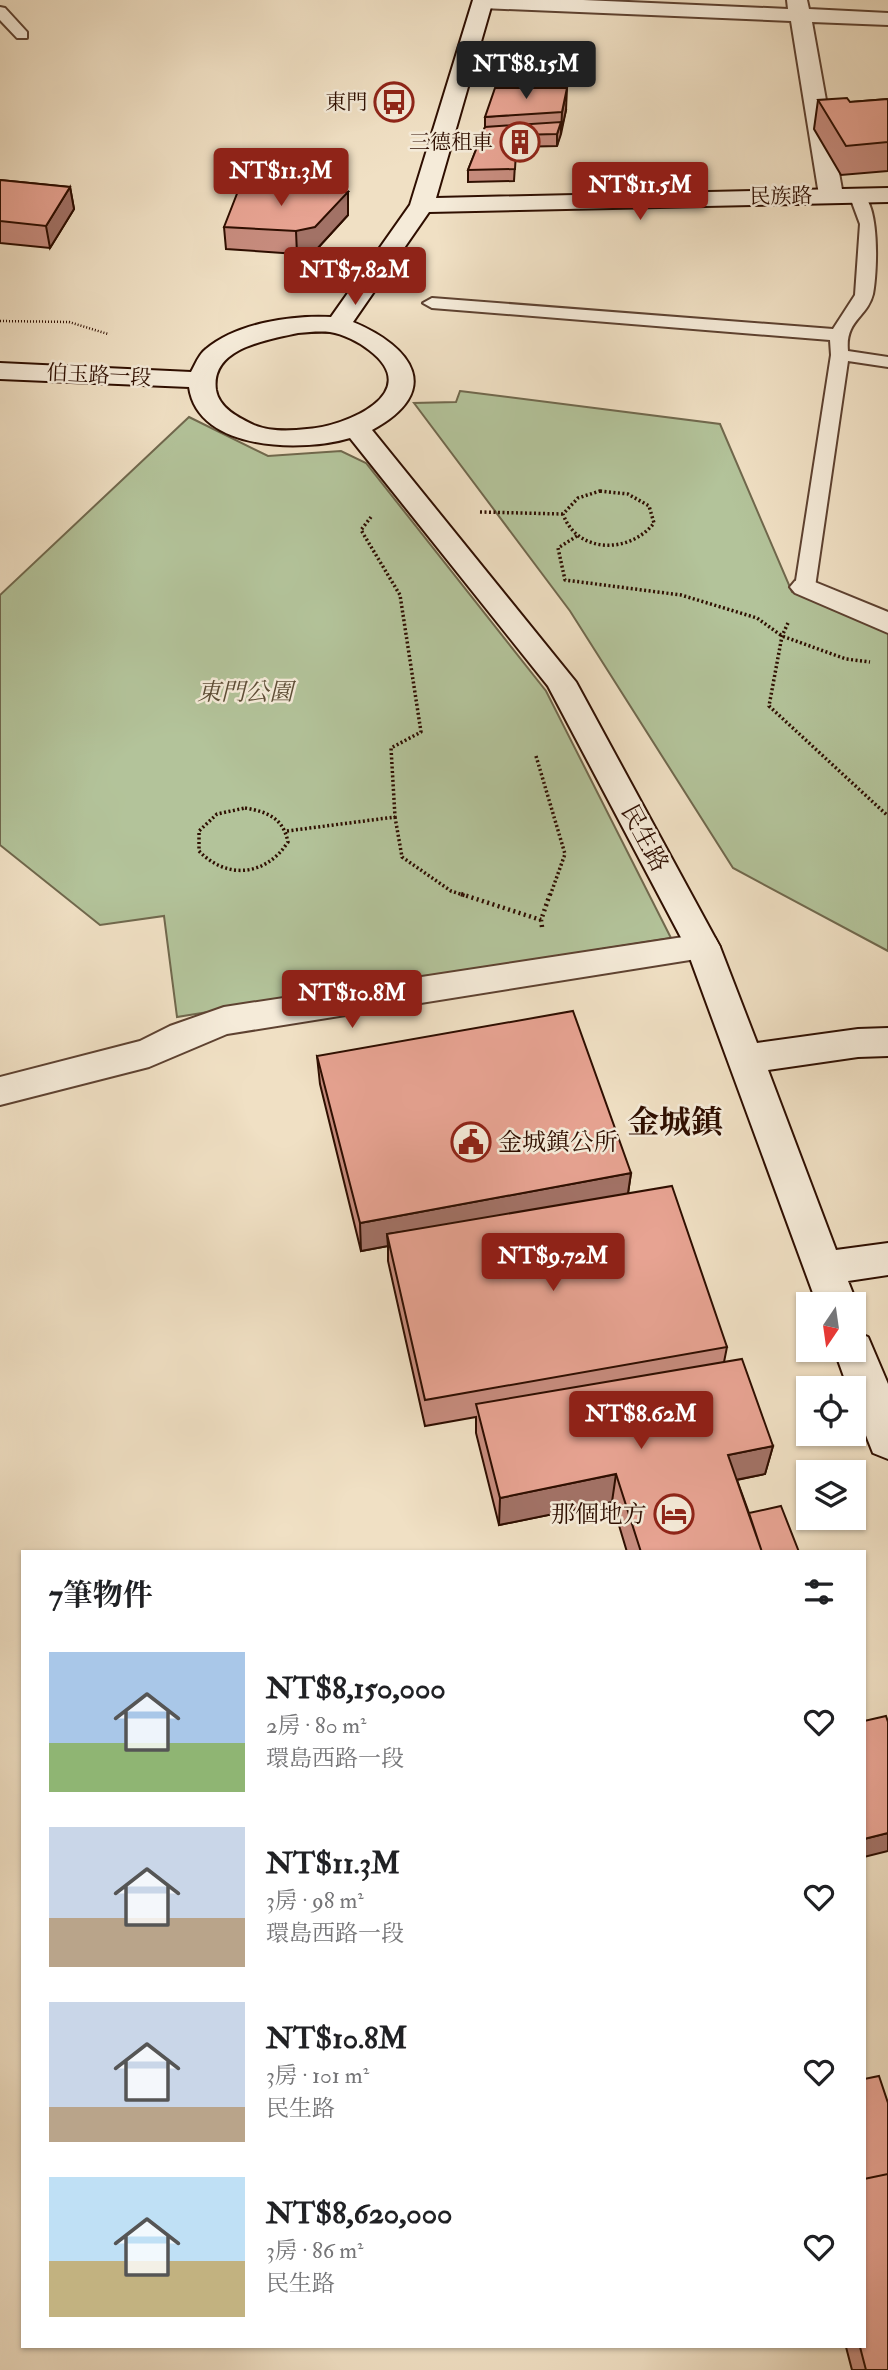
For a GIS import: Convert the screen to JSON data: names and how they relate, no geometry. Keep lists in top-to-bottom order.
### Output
{
  "streets": {
    "main road": ["民族路", "伯玉路一段", "民生路"]
  },
  "crossings": [
    ["伯玉路一段", "民生路"]
  ],
  "districts": ["金城鎮"],
  "parks": ["東門公園"],
  "places": {
    "bus stop": ["東門"],
    "building": ["三德租車"],
    "public building": ["金城鎮公所"],
    "hotel": ["那個地方"]
  },
  "north": "bottom",
  "page": {
    "price": [
      "NT$8.15M",
      "NT$11.3M",
      "NT$11.5M",
      "NT$7.82M",
      "NT$10.8M",
      "NT$9.72M",
      "NT$8.62M"
    ],
    "heading": "7筆物件",
    "list": [
      {
        "name": "NT$8,150,000",
        "note": "2房 · 80 m² · 環島西路一段"
      },
      {
        "name": "NT$11.3M",
        "note": "3房 · 98 m² · 環島西路一段"
      },
      {
        "name": "NT$10.8M",
        "note": "3房 · 101 m² · 民生路"
      },
      {
        "name": "NT$8,620,000",
        "note": "3房 · 86 m² · 民生路"
      }
    ]
  }
}
